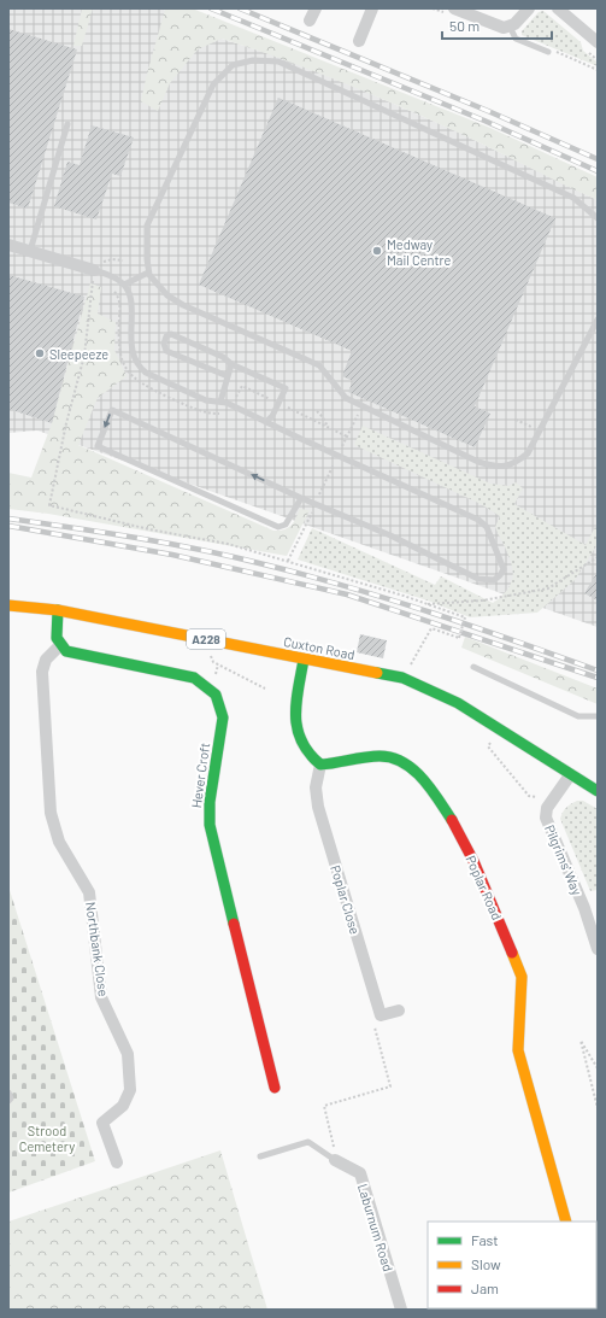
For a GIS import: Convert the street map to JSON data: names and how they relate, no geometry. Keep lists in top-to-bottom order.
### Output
{
  "streets": {
    "street": [
      "A228",
      "Cuxton Road",
      "Hever Croft",
      "Pilgrims' Way",
      "Poplar Road",
      "Poplar Close",
      "Northbank Close",
      "Laburnum Road"
    ]
  },
  "crossings": [
    ["Cuxton Road", "Pilgrims' Way"],
    ["Hever Croft", "Northbank Close"],
    ["Poplar Road", "Poplar Close"]
  ],
  "parks": ["Strood Cemetery"],
  "places": ["Medway Mail Centre", "Sleepeeze"],
  "legend": ["Fast", "Slow", "Jam"],
  "scale_bar": "50 m"
}
